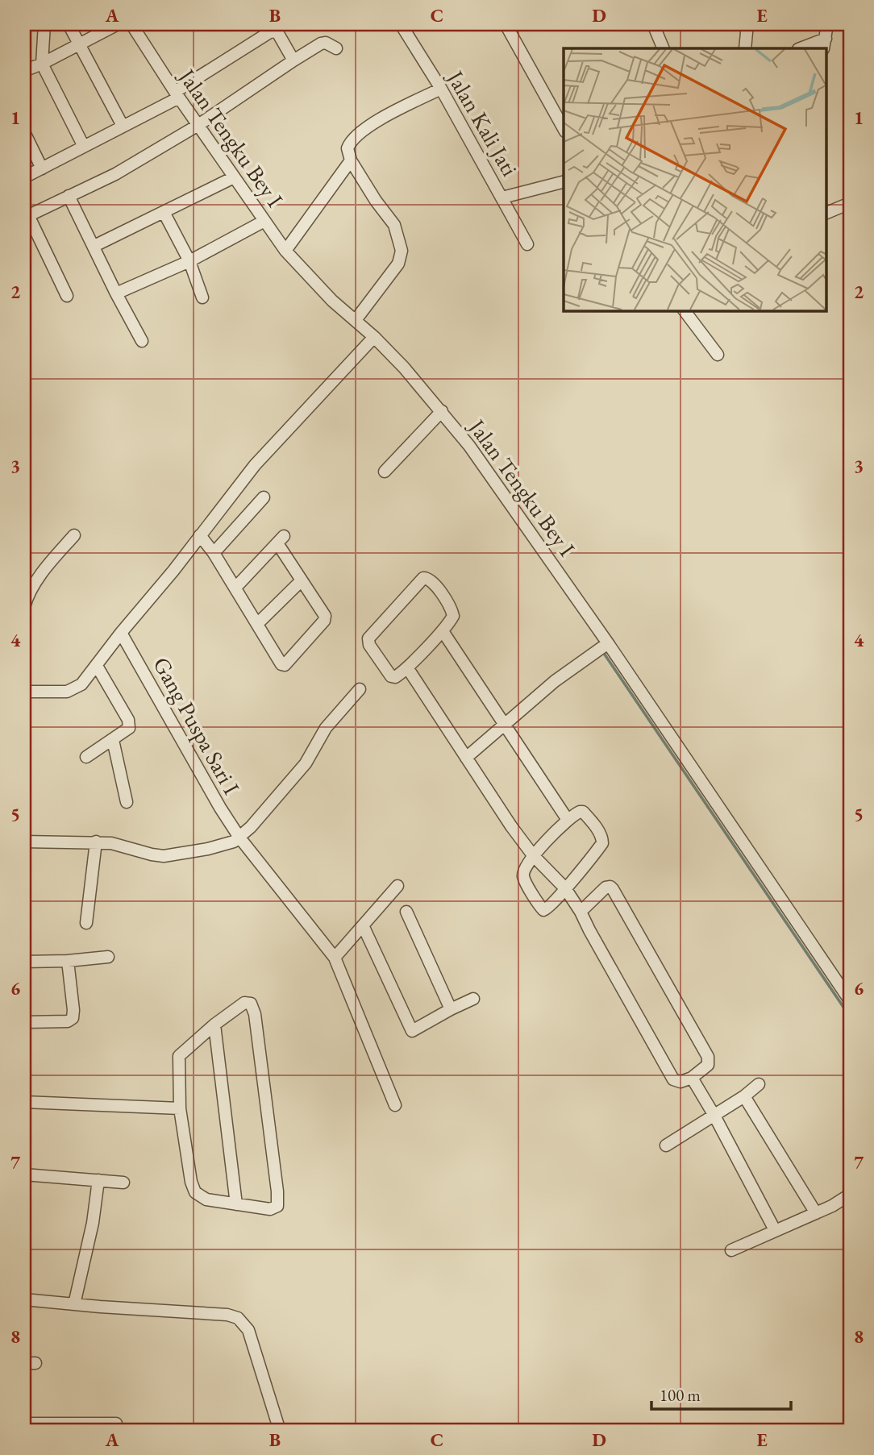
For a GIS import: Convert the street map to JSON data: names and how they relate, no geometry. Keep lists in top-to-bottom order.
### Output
{
  "streets": {
    "street": ["Jalan Kali Jati", "Jalan Tengku Bey I", "Gang Puspa Sari I"]
  },
  "scale_bar": "100 m",
  "grid": {
    "columns": [
      "A",
      "B",
      "C",
      "D",
      "E"
    ],
    "rows": [
      "1",
      "2",
      "3",
      "4",
      "5",
      "6",
      "7",
      "8"
    ]
  }
}
